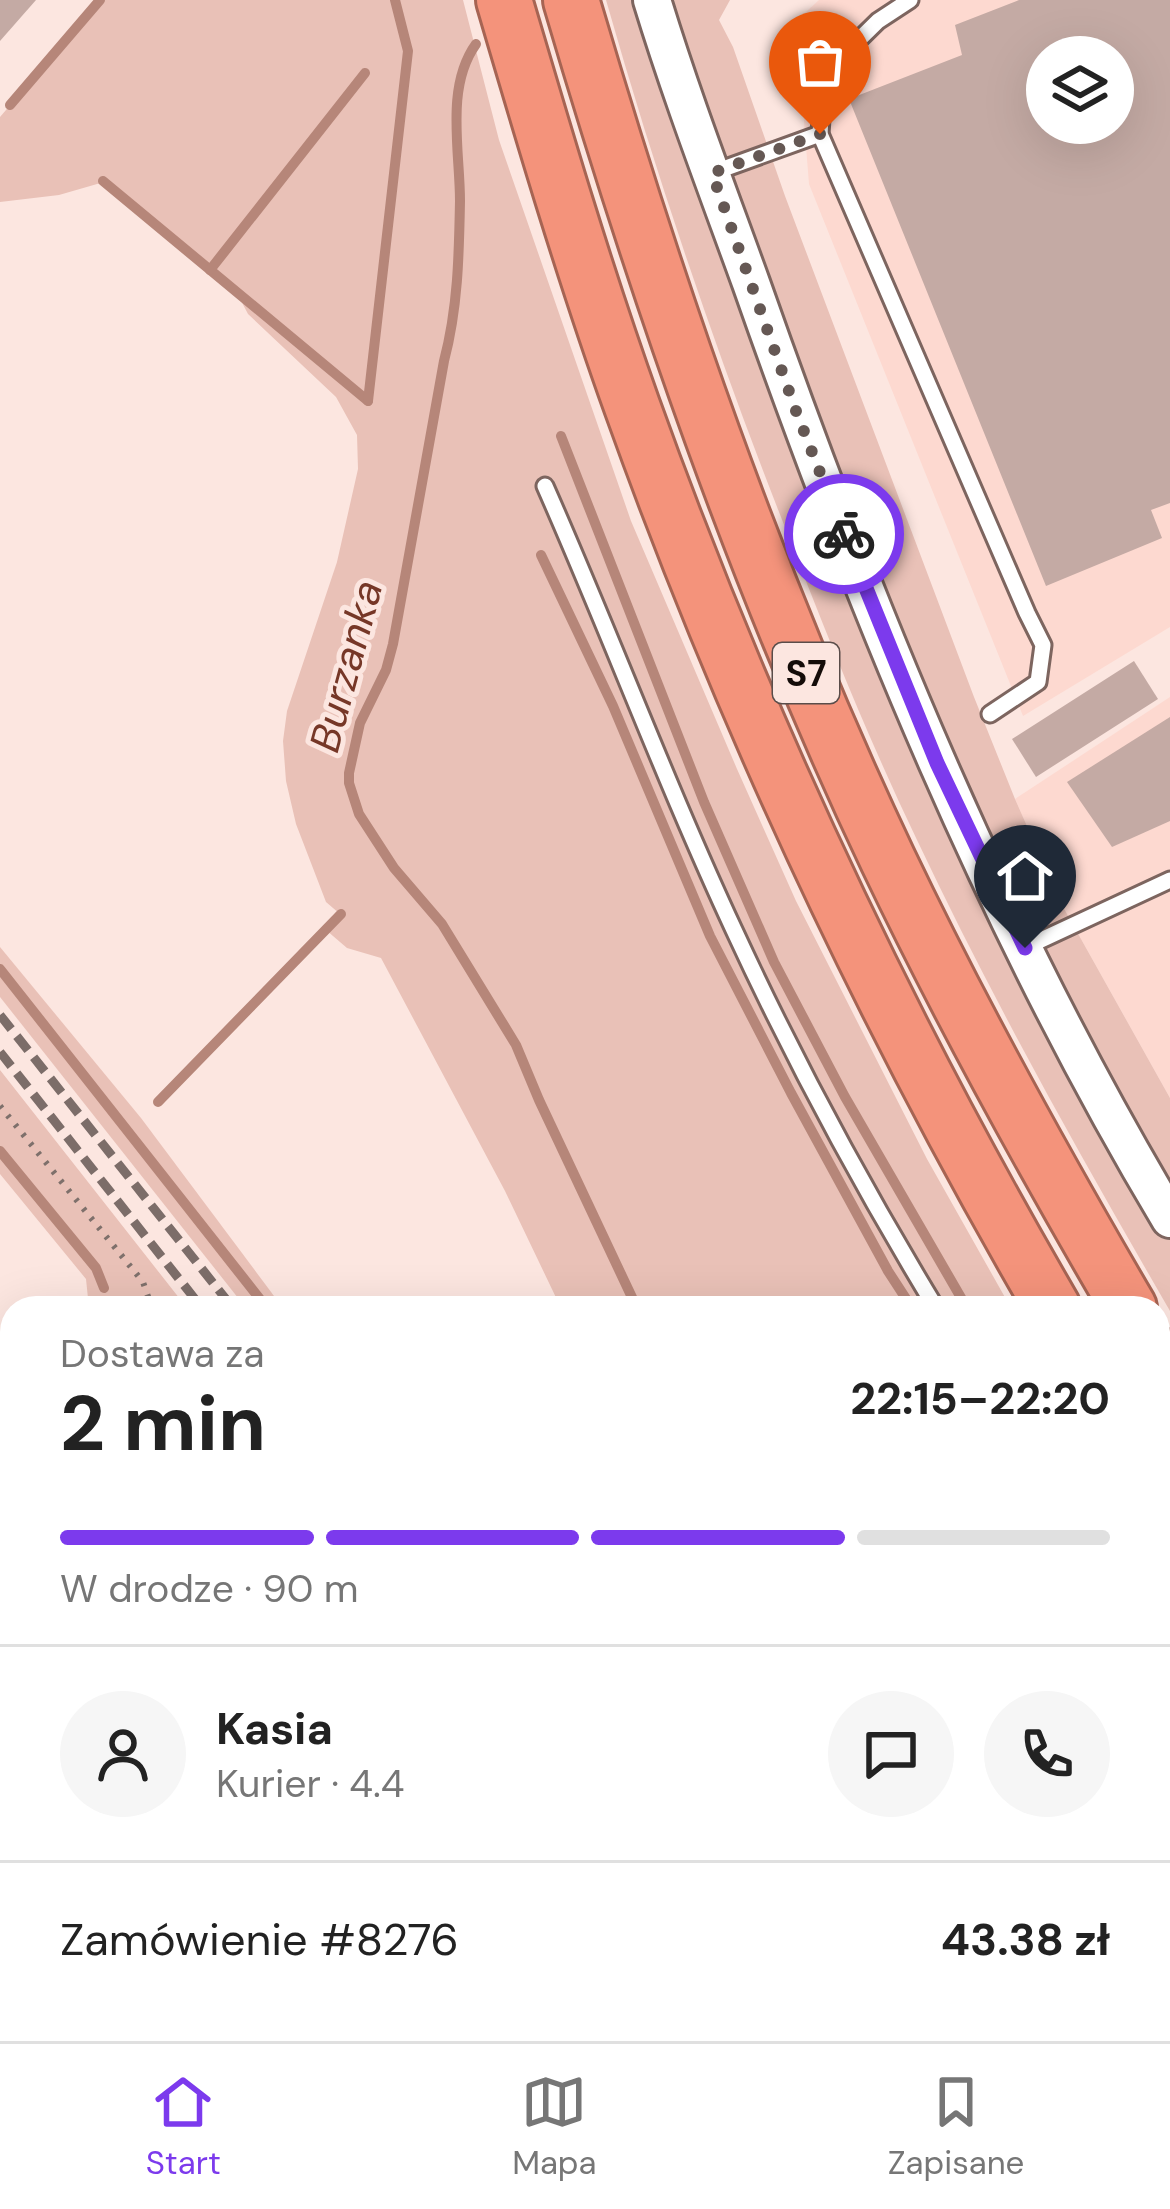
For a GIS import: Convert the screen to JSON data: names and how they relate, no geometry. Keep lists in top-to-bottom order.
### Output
{
  "streets": {
    "highway": ["S7"]
  },
  "water": ["Burzanka"],
  "page": {
    "heading": ["2 min", "Dostawa za", "22:15–22:20"],
    "panel": [
      "Kasia",
      "Kurier · 4.4",
      "Zamówienie #8276",
      "43.38 zł"
    ],
    "bar": "W drodze · 90 m",
    "tabs": ["Start", "Mapa", "Zapisane"]
  }
}
